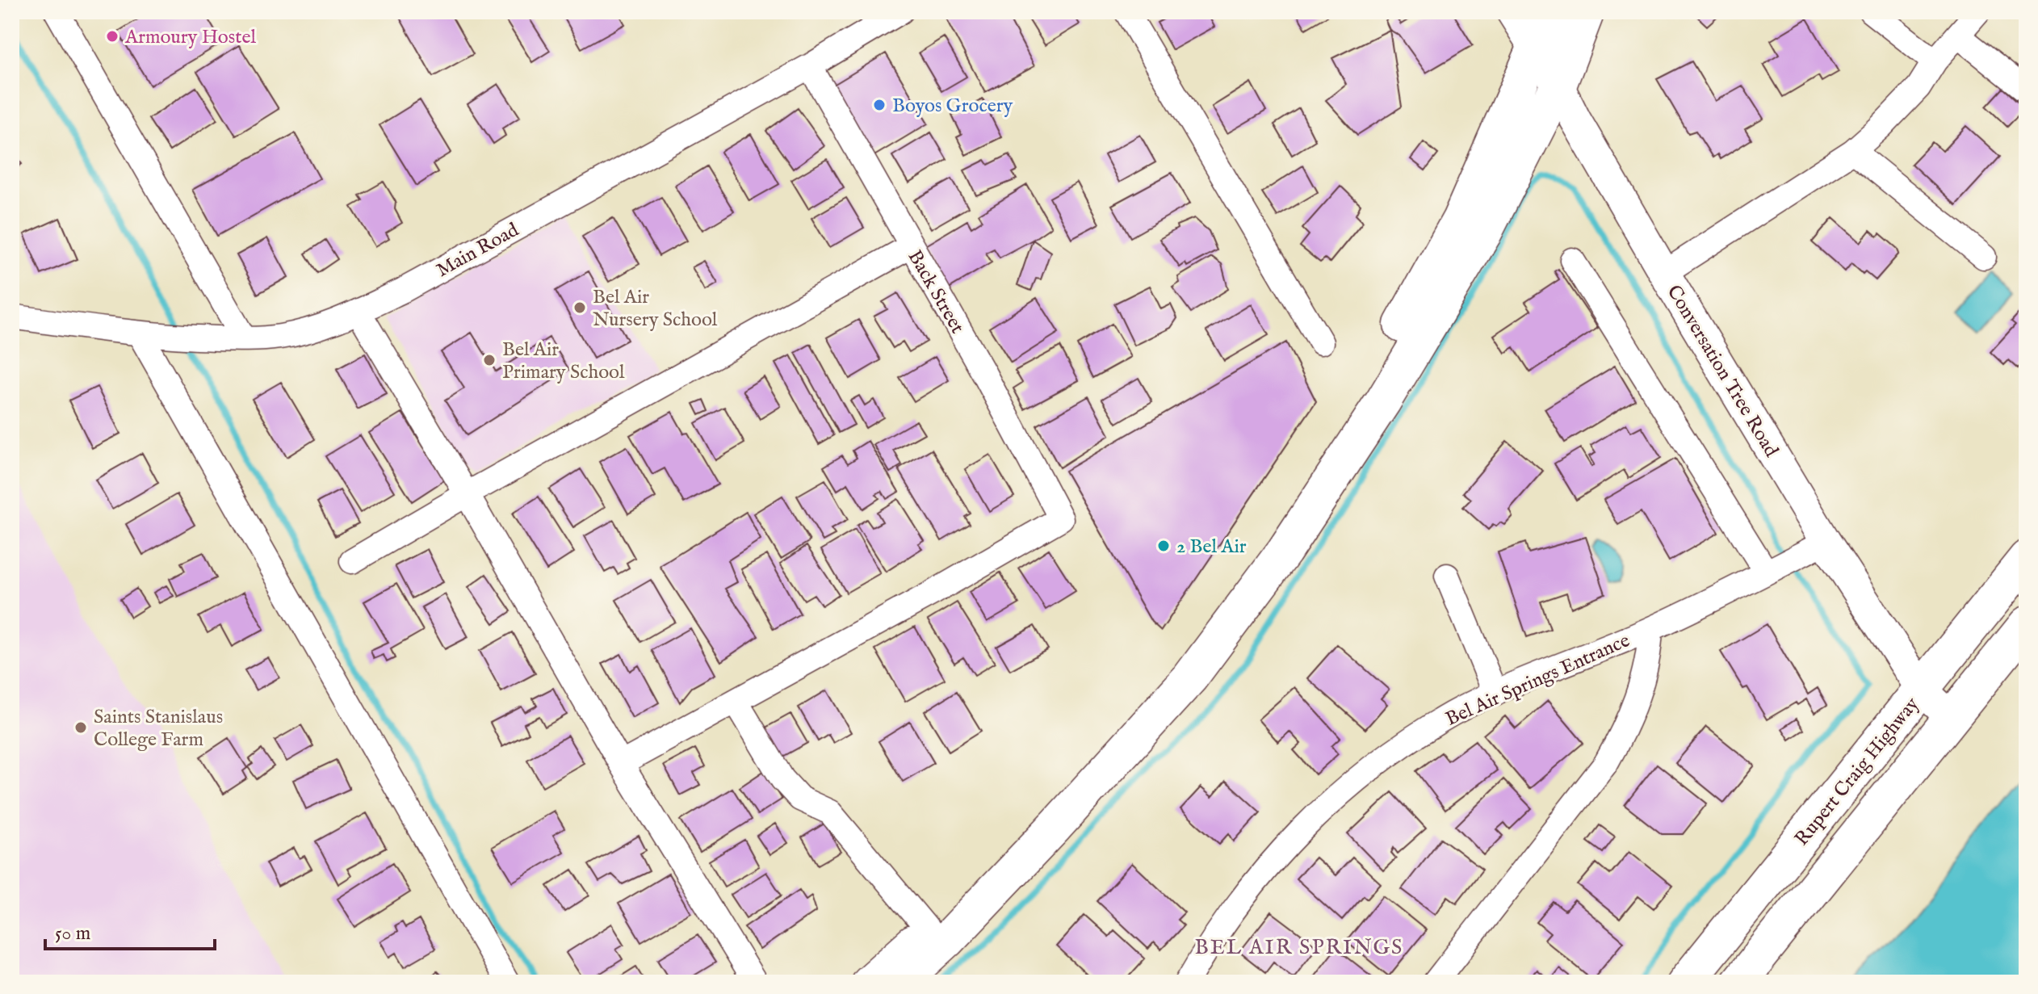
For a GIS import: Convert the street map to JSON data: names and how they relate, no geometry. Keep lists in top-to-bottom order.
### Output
{
  "streets": {
    "main road": ["Rupert Craig Highway"],
    "street": [
      "Main Road",
      "Back Street",
      "Conversation Tree Road",
      "Bel Air Springs Entrance"
    ]
  },
  "crossings": [
    ["Main Road", "Back Street"],
    ["Conversation Tree Road", "Bel Air Springs Entrance"],
    ["Conversation Tree Road", "Rupert Craig Highway"]
  ],
  "districts": ["BEL AIR SPRINGS"],
  "places": [
    "Armoury Hostel",
    "Boyos Grocery",
    "Bel Air Nursery School",
    "Bel Air Primary School",
    "2 Bel Air",
    "Saints Stanislaus College Farm"
  ],
  "scale_bar": "50 m"
}
